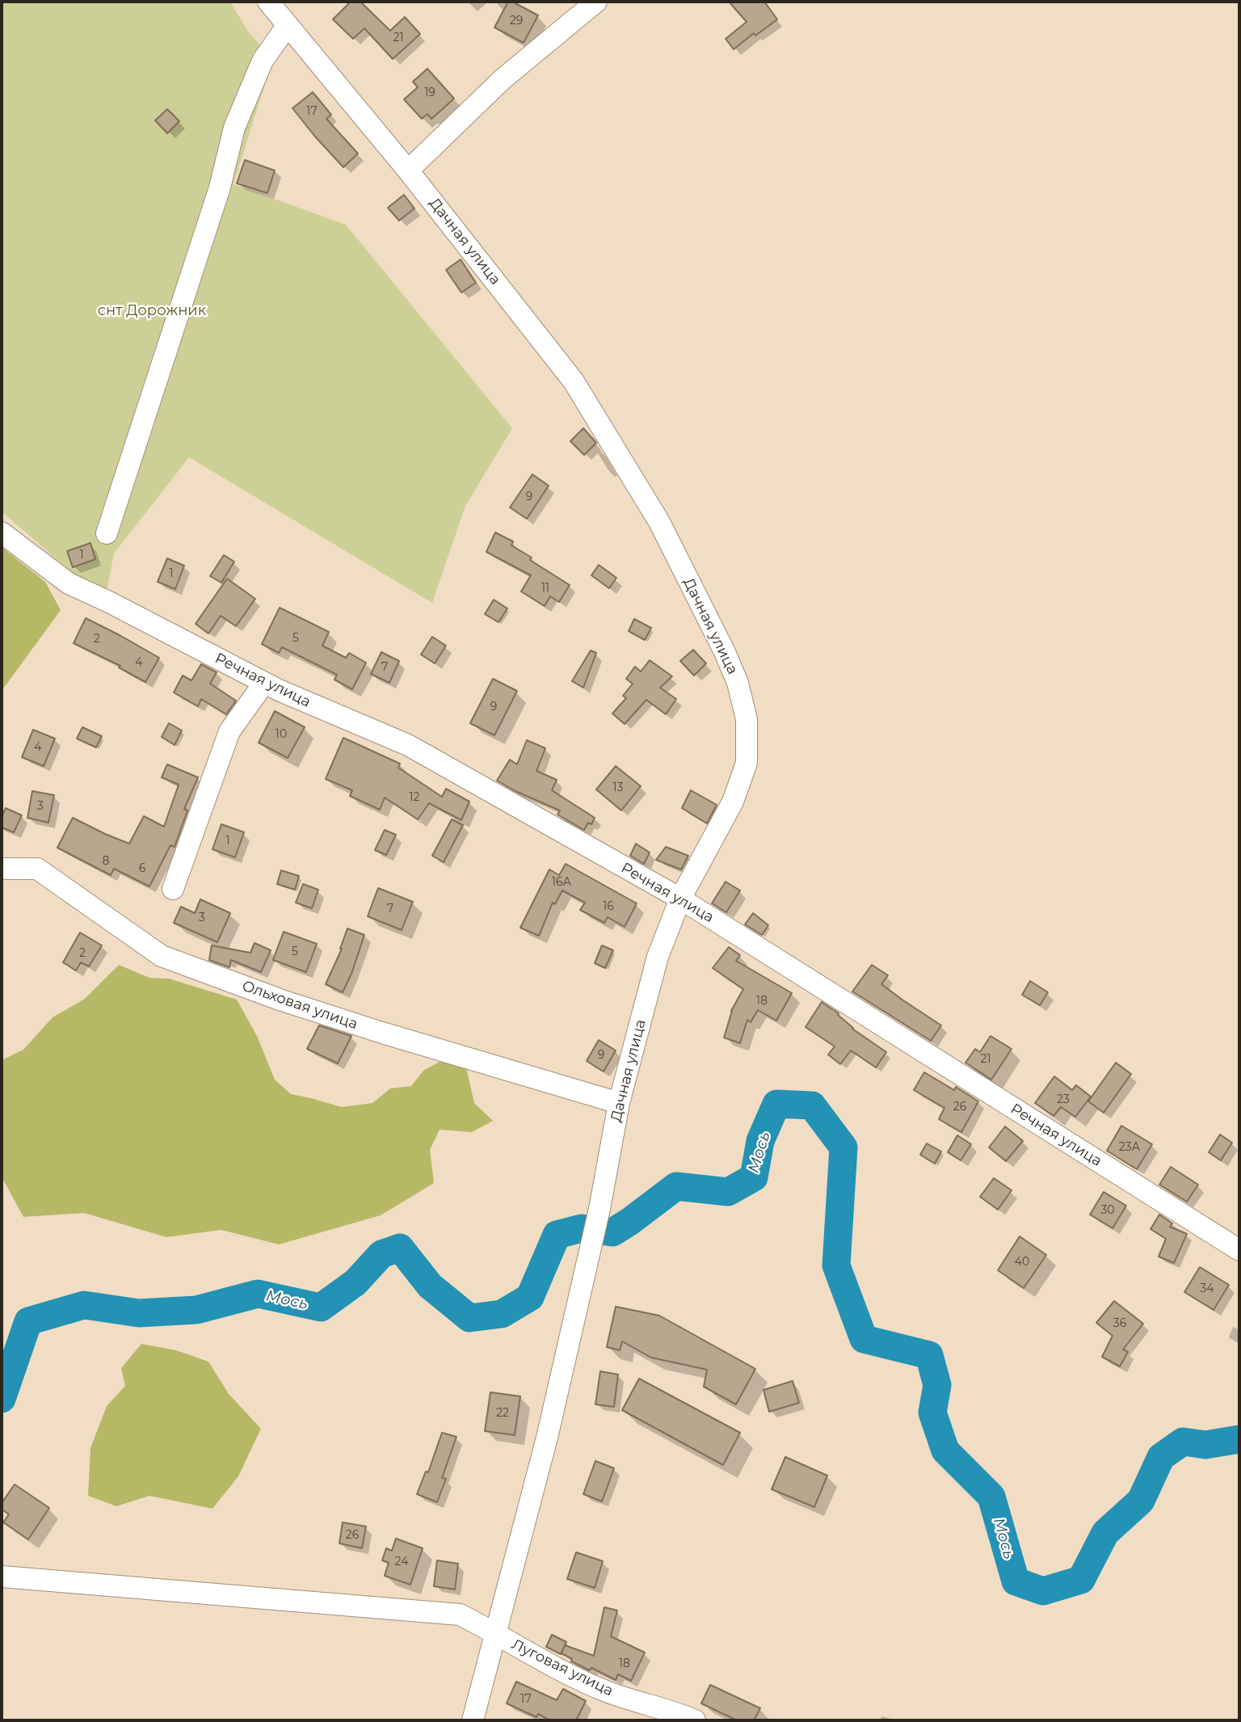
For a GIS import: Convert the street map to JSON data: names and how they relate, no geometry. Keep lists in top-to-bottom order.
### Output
{
  "streets": {
    "street": [
      "Дачная улица",
      "Речная улица",
      "Ольховая улица",
      "Луговая улица"
    ]
  },
  "crossings": [
    ["Дачная улица", "Речная улица"],
    ["Дачная улица", "Ольховая улица"],
    ["Дачная улица", "Луговая улица"]
  ],
  "water": ["Мось"],
  "parks": ["снт Дорожник"],
  "house_numbers": [
    "29",
    "21",
    "19",
    "17",
    "9",
    "1",
    "1",
    "11",
    "5",
    "2",
    "4",
    "7",
    "9",
    "10",
    "4",
    "13",
    "12",
    "3",
    "1",
    "8",
    "6",
    "16А",
    "16",
    "7",
    "3",
    "5",
    "2",
    "18",
    "9",
    "21",
    "23",
    "26",
    "23А",
    "30",
    "40",
    "34",
    "36",
    "22",
    "26",
    "24",
    "18",
    "17"
  ]
}
